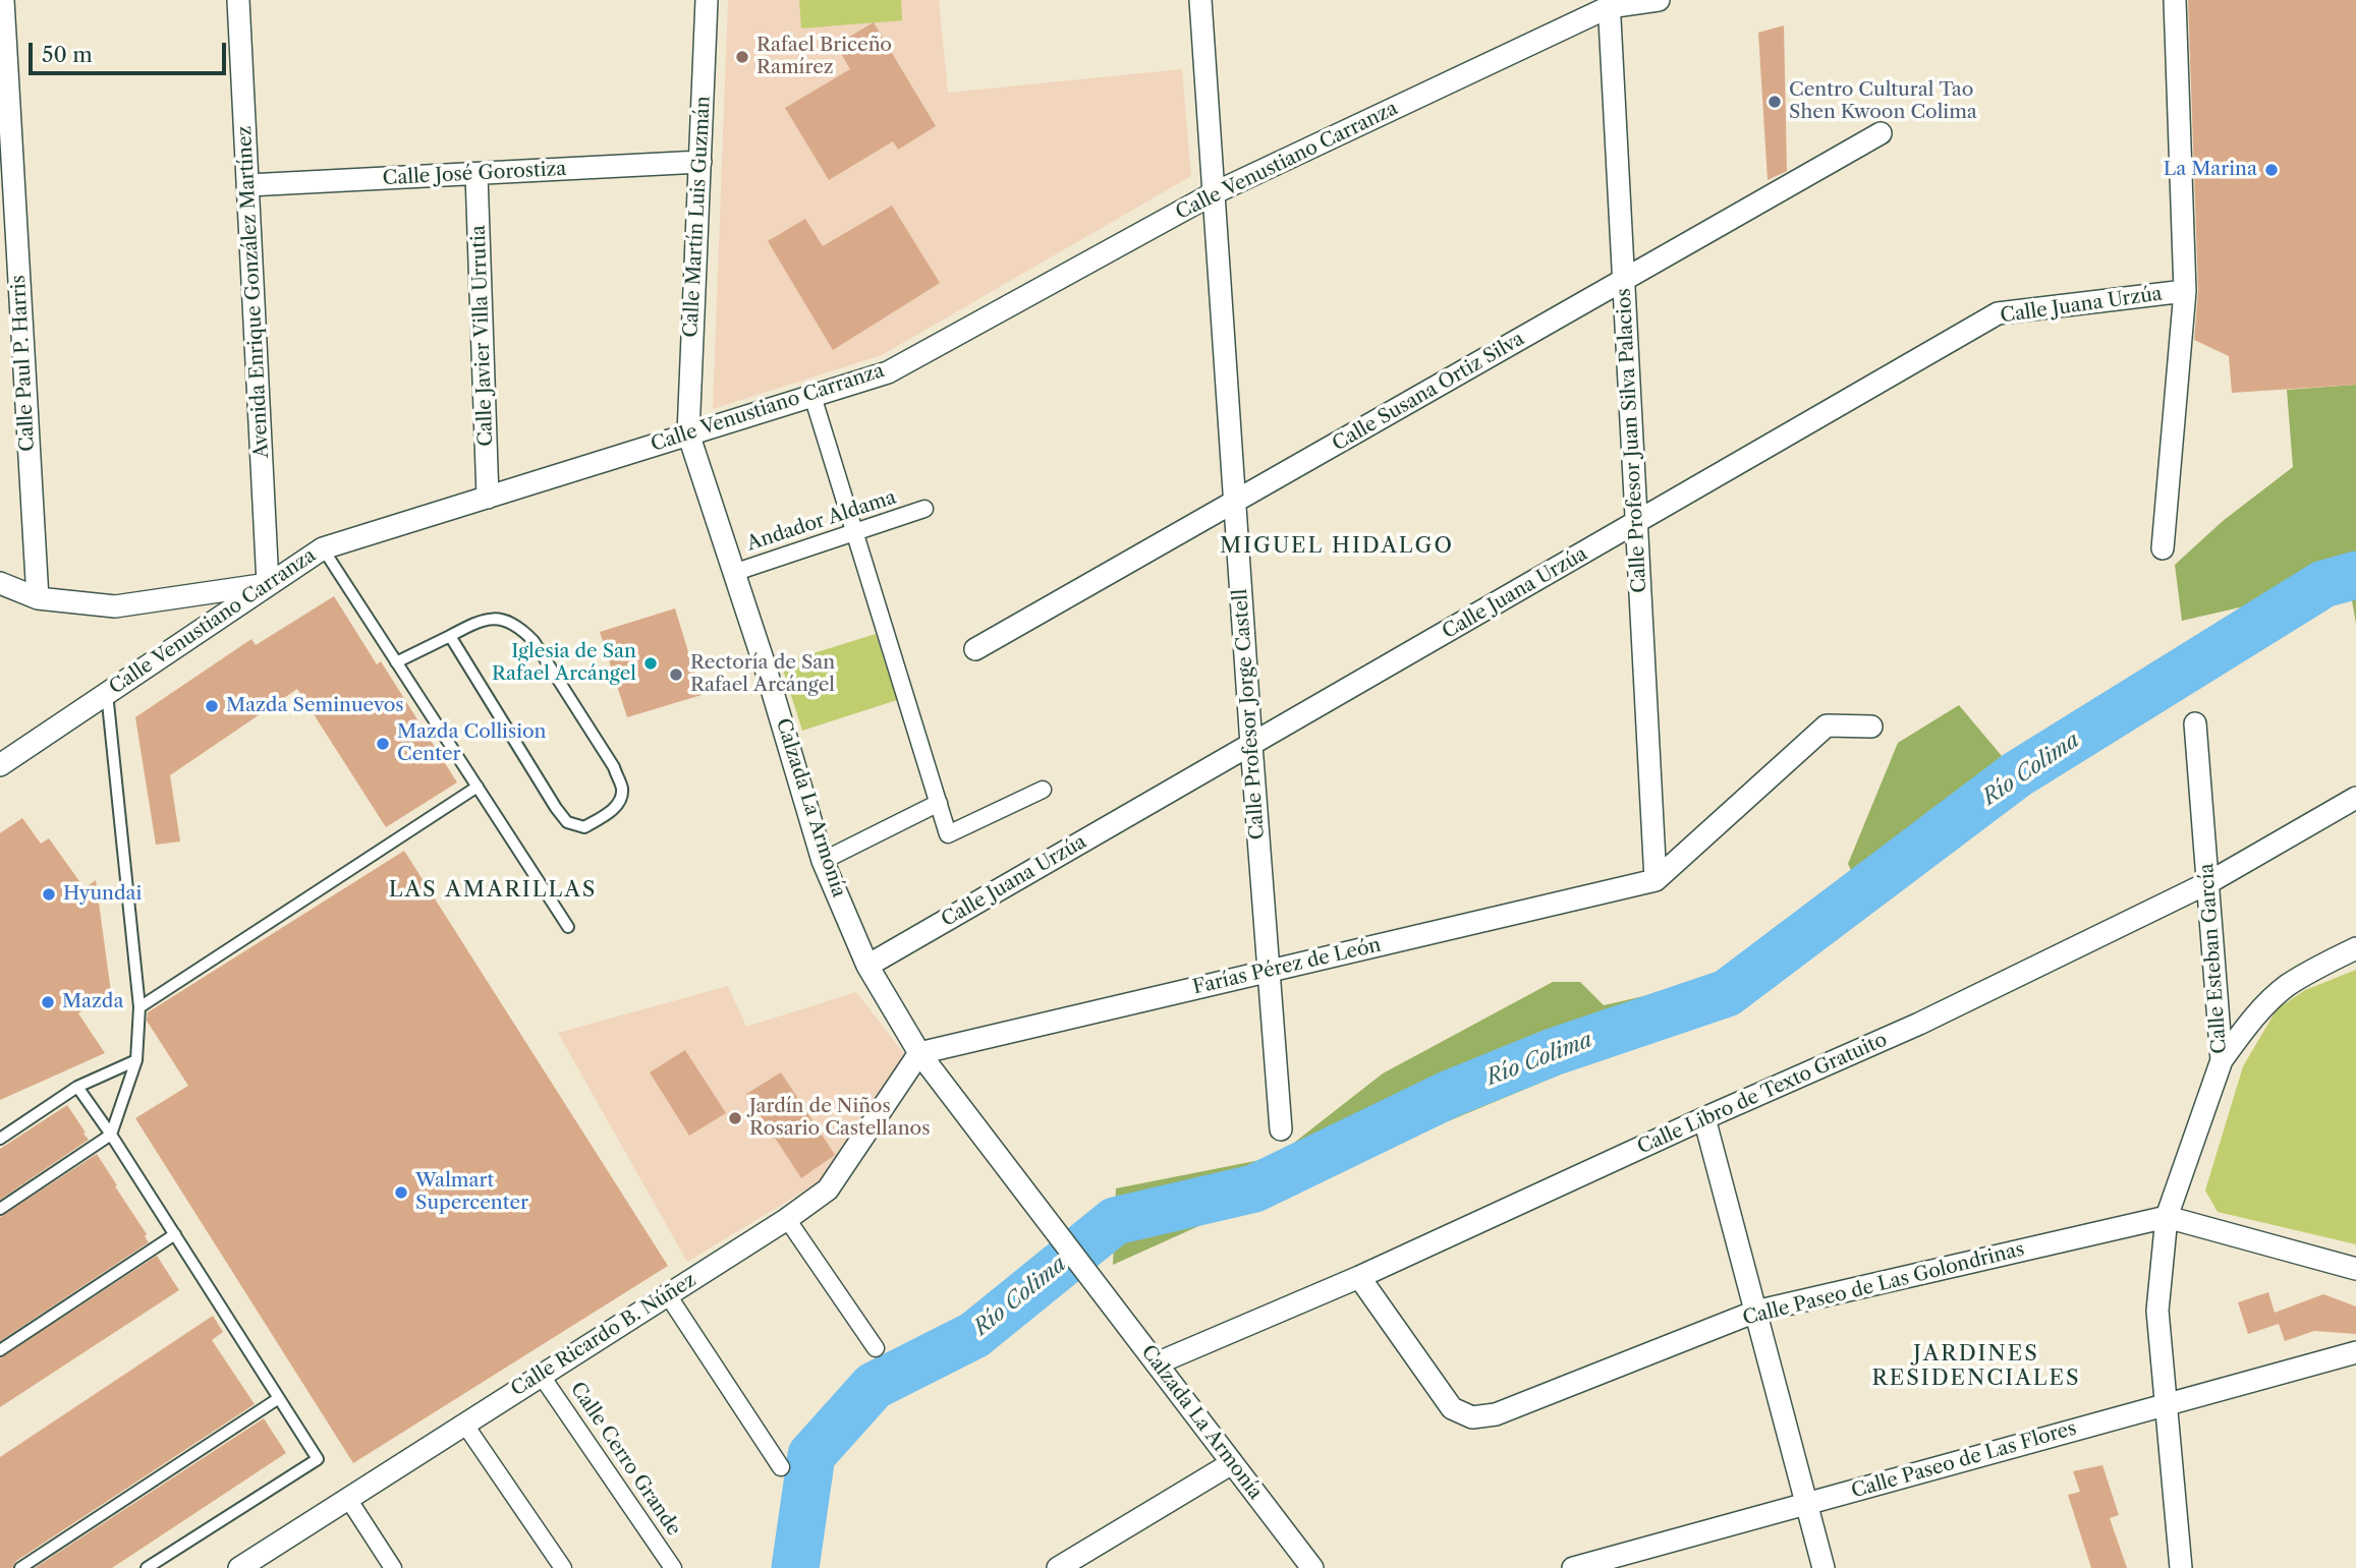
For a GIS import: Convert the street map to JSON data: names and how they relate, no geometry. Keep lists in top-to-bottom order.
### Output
{
  "streets": {
    "street": [
      "Calle Venustiano Carranza",
      "Calle José Gorostiza",
      "Calle Martín Luis Guzmán",
      "Avenida Enrique González Martínez",
      "Calle Juana Urzúa",
      "Calle Javier Villa Urrutia",
      "Calle Paul P. Harris",
      "Calle Susana Ortiz Silva",
      "Calle Profesor Juan Silva Palacios",
      "Andador Aldama",
      "Calle Profesor Jorge Castell",
      "Calzada La Armonía",
      "Calle Esteban García",
      "Farías Pérez de León",
      "Calle Libro de Texto Gratuito",
      "Calle Paseo de Las Golondrinas",
      "Calle Ricardo B. Núñez",
      "Calle Cerro Grande",
      "Calle Paseo de Las Flores"
    ]
  },
  "crossings": [
    ["Calle Venustiano Carranza", "Calle Martín Luis Guzmán"],
    ["Calle Venustiano Carranza", "Avenida Enrique González Martínez"],
    ["Calle Venustiano Carranza", "Calle Javier Villa Urrutia"],
    ["Calle Venustiano Carranza", "Calle Profesor Juan Silva Palacios"],
    ["Calle Venustiano Carranza", "Calle Profesor Jorge Castell"],
    ["Calle Venustiano Carranza", "Calzada La Armonía"],
    ["Calle José Gorostiza", "Calle Martín Luis Guzmán"],
    ["Calle José Gorostiza", "Avenida Enrique González Martínez"],
    ["Calle José Gorostiza", "Calle Javier Villa Urrutia"],
    ["Calle Martín Luis Guzmán", "Calzada La Armonía"],
    ["Calle Juana Urzúa", "Calle Profesor Juan Silva Palacios"],
    ["Calle Juana Urzúa", "Calle Profesor Jorge Castell"],
    ["Calle Juana Urzúa", "Calzada La Armonía"],
    ["Calle Susana Ortiz Silva", "Calle Profesor Juan Silva Palacios"],
    ["Calle Susana Ortiz Silva", "Calle Profesor Jorge Castell"],
    ["Calle Profesor Juan Silva Palacios", "Farías Pérez de León"],
    ["Andador Aldama", "Calzada La Armonía"],
    ["Calle Profesor Jorge Castell", "Farías Pérez de León"],
    ["Calzada La Armonía", "Farías Pérez de León"],
    ["Calzada La Armonía", "Calle Libro de Texto Gratuito"],
    ["Calzada La Armonía", "Calle Ricardo B. Núñez"],
    ["Calle Esteban García", "Calle Libro de Texto Gratuito"],
    ["Calle Esteban García", "Calle Paseo de Las Golondrinas"],
    ["Calle Esteban García", "Calle Paseo de Las Flores"],
    ["Farías Pérez de León", "Calle Ricardo B. Núñez"],
    ["Calle Libro de Texto Gratuito", "Calle Paseo de Las Golondrinas"],
    ["Calle Ricardo B. Núñez", "Calle Cerro Grande"]
  ],
  "districts": ["MIGUEL HIDALGO", "LAS AMARILLAS", "JARDINES RESIDENCIALES"],
  "water": ["Río Colima"],
  "places": [
    "Rafael Briceño Ramírez",
    "Centro Cultural Tao Shen Kwoon Colima",
    "La Marina",
    "Iglesia de San Rafael Arcángel",
    "Rectoría de San Rafael Arcángel",
    "Mazda Seminuevos",
    "Mazda Collision Center",
    "Hyundai",
    "Mazda",
    "Jardín de Niños Rosario Castellanos",
    "Walmart Supercenter"
  ],
  "scale_bar": "50 m"
}
